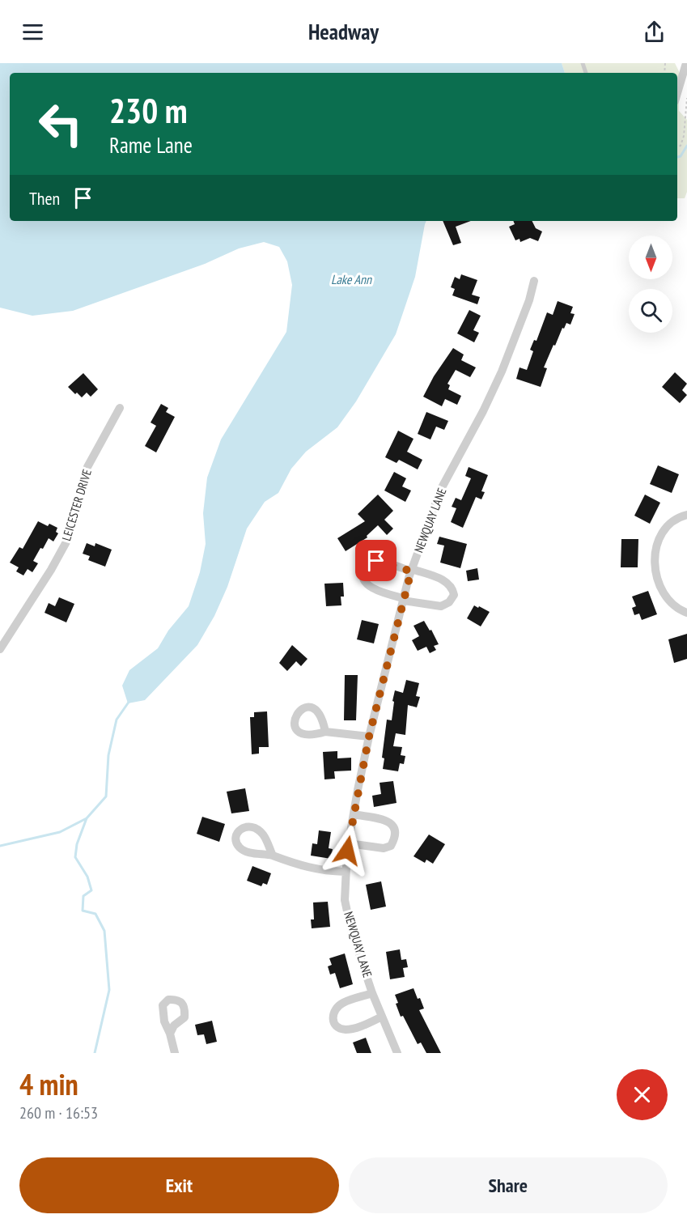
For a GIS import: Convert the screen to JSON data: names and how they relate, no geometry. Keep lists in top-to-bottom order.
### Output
{
  "streets": {
    "street": ["LEICESTER DRIVE", "NEWQUAY LANE"]
  },
  "water": ["Lake Ann"],
  "north": "bottom",
  "page": {
    "header": "Headway",
    "turn": ["230 m", "Rame Lane"],
    "then": "Then",
    "heading": ["4 min", "260 m · 16:53"],
    "buttons": ["Exit", "Share"]
  }
}
